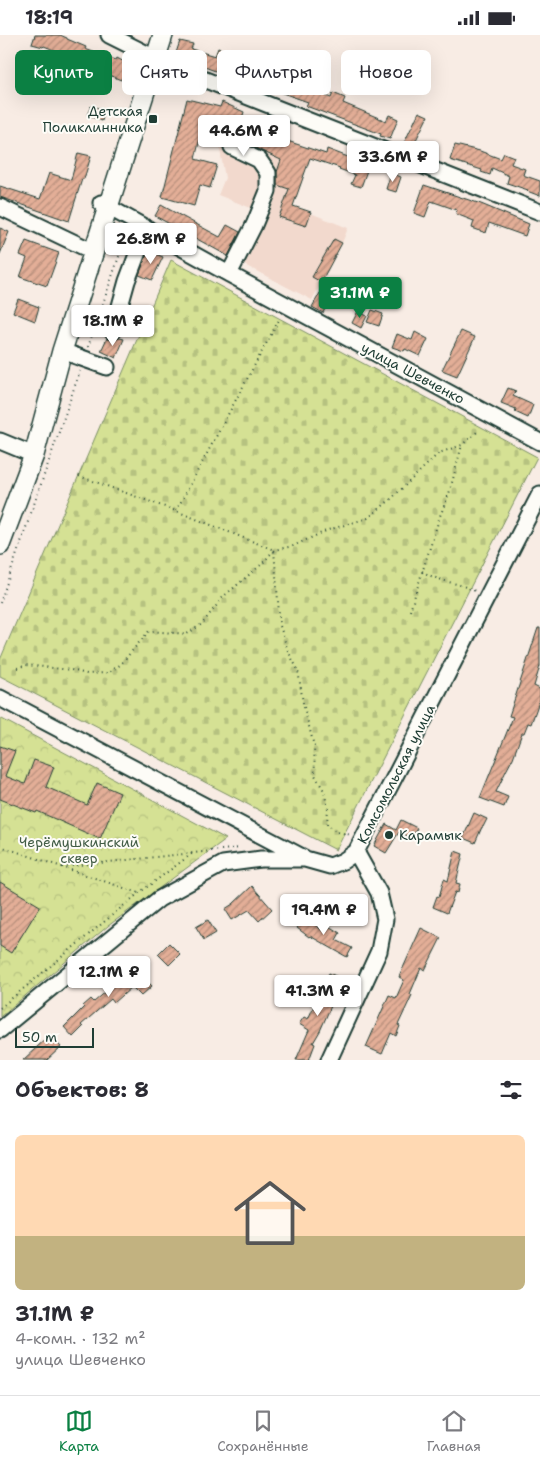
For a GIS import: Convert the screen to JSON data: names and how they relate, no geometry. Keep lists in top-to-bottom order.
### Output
{
  "streets": {
    "street": ["улица Шевченко", "Комсомольская улица"]
  },
  "parks": ["Черёмушкинский сквер"],
  "places": {
    "transit": ["Детская Поликлинника"],
    "other": ["Карамык"]
  },
  "scale_bar": "50 m",
  "page": {
    "status": "18:19",
    "chip": [
      "Купить",
      "Снять",
      "Фильтры",
      "Новое"
    ],
    "price": [
      "44.6M ₽",
      "33.6M ₽",
      "26.8M ₽",
      "31.1M ₽",
      "18.1M ₽",
      "19.4M ₽",
      "12.1M ₽",
      "41.3M ₽"
    ],
    "scale": "50 m",
    "heading": "Объектов: 8",
    "list": [
      {
        "name": "31.1M ₽",
        "note": "4-комн. · 132 m² · улица Шевченко"
      }
    ],
    "tabs": ["Карта", "Сохранённые", "Главная"]
  }
}
